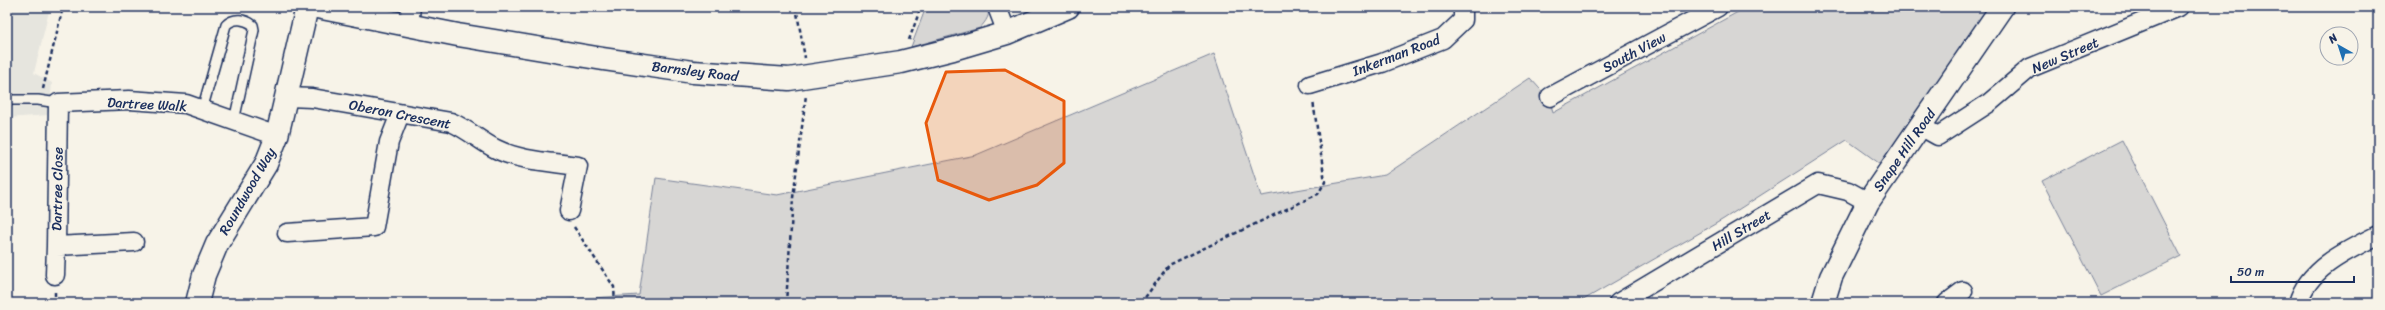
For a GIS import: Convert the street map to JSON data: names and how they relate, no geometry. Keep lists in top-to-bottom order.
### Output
{
  "streets": {
    "street": [
      "South View",
      "Inkerman Road",
      "New Street",
      "Barnsley Road",
      "Dartree Walk",
      "Oberon Crescent",
      "Snape Hill Road",
      "Dartree Close",
      "Roundwood Way",
      "Hill Street"
    ]
  },
  "crossings": [
    ["New Street", "Snape Hill Road"],
    ["Dartree Walk", "Dartree Close"],
    ["Dartree Walk", "Roundwood Way"],
    ["Oberon Crescent", "Roundwood Way"],
    ["Snape Hill Road", "Hill Street"]
  ],
  "scale_bar": "50 m",
  "north": "top left"
}
